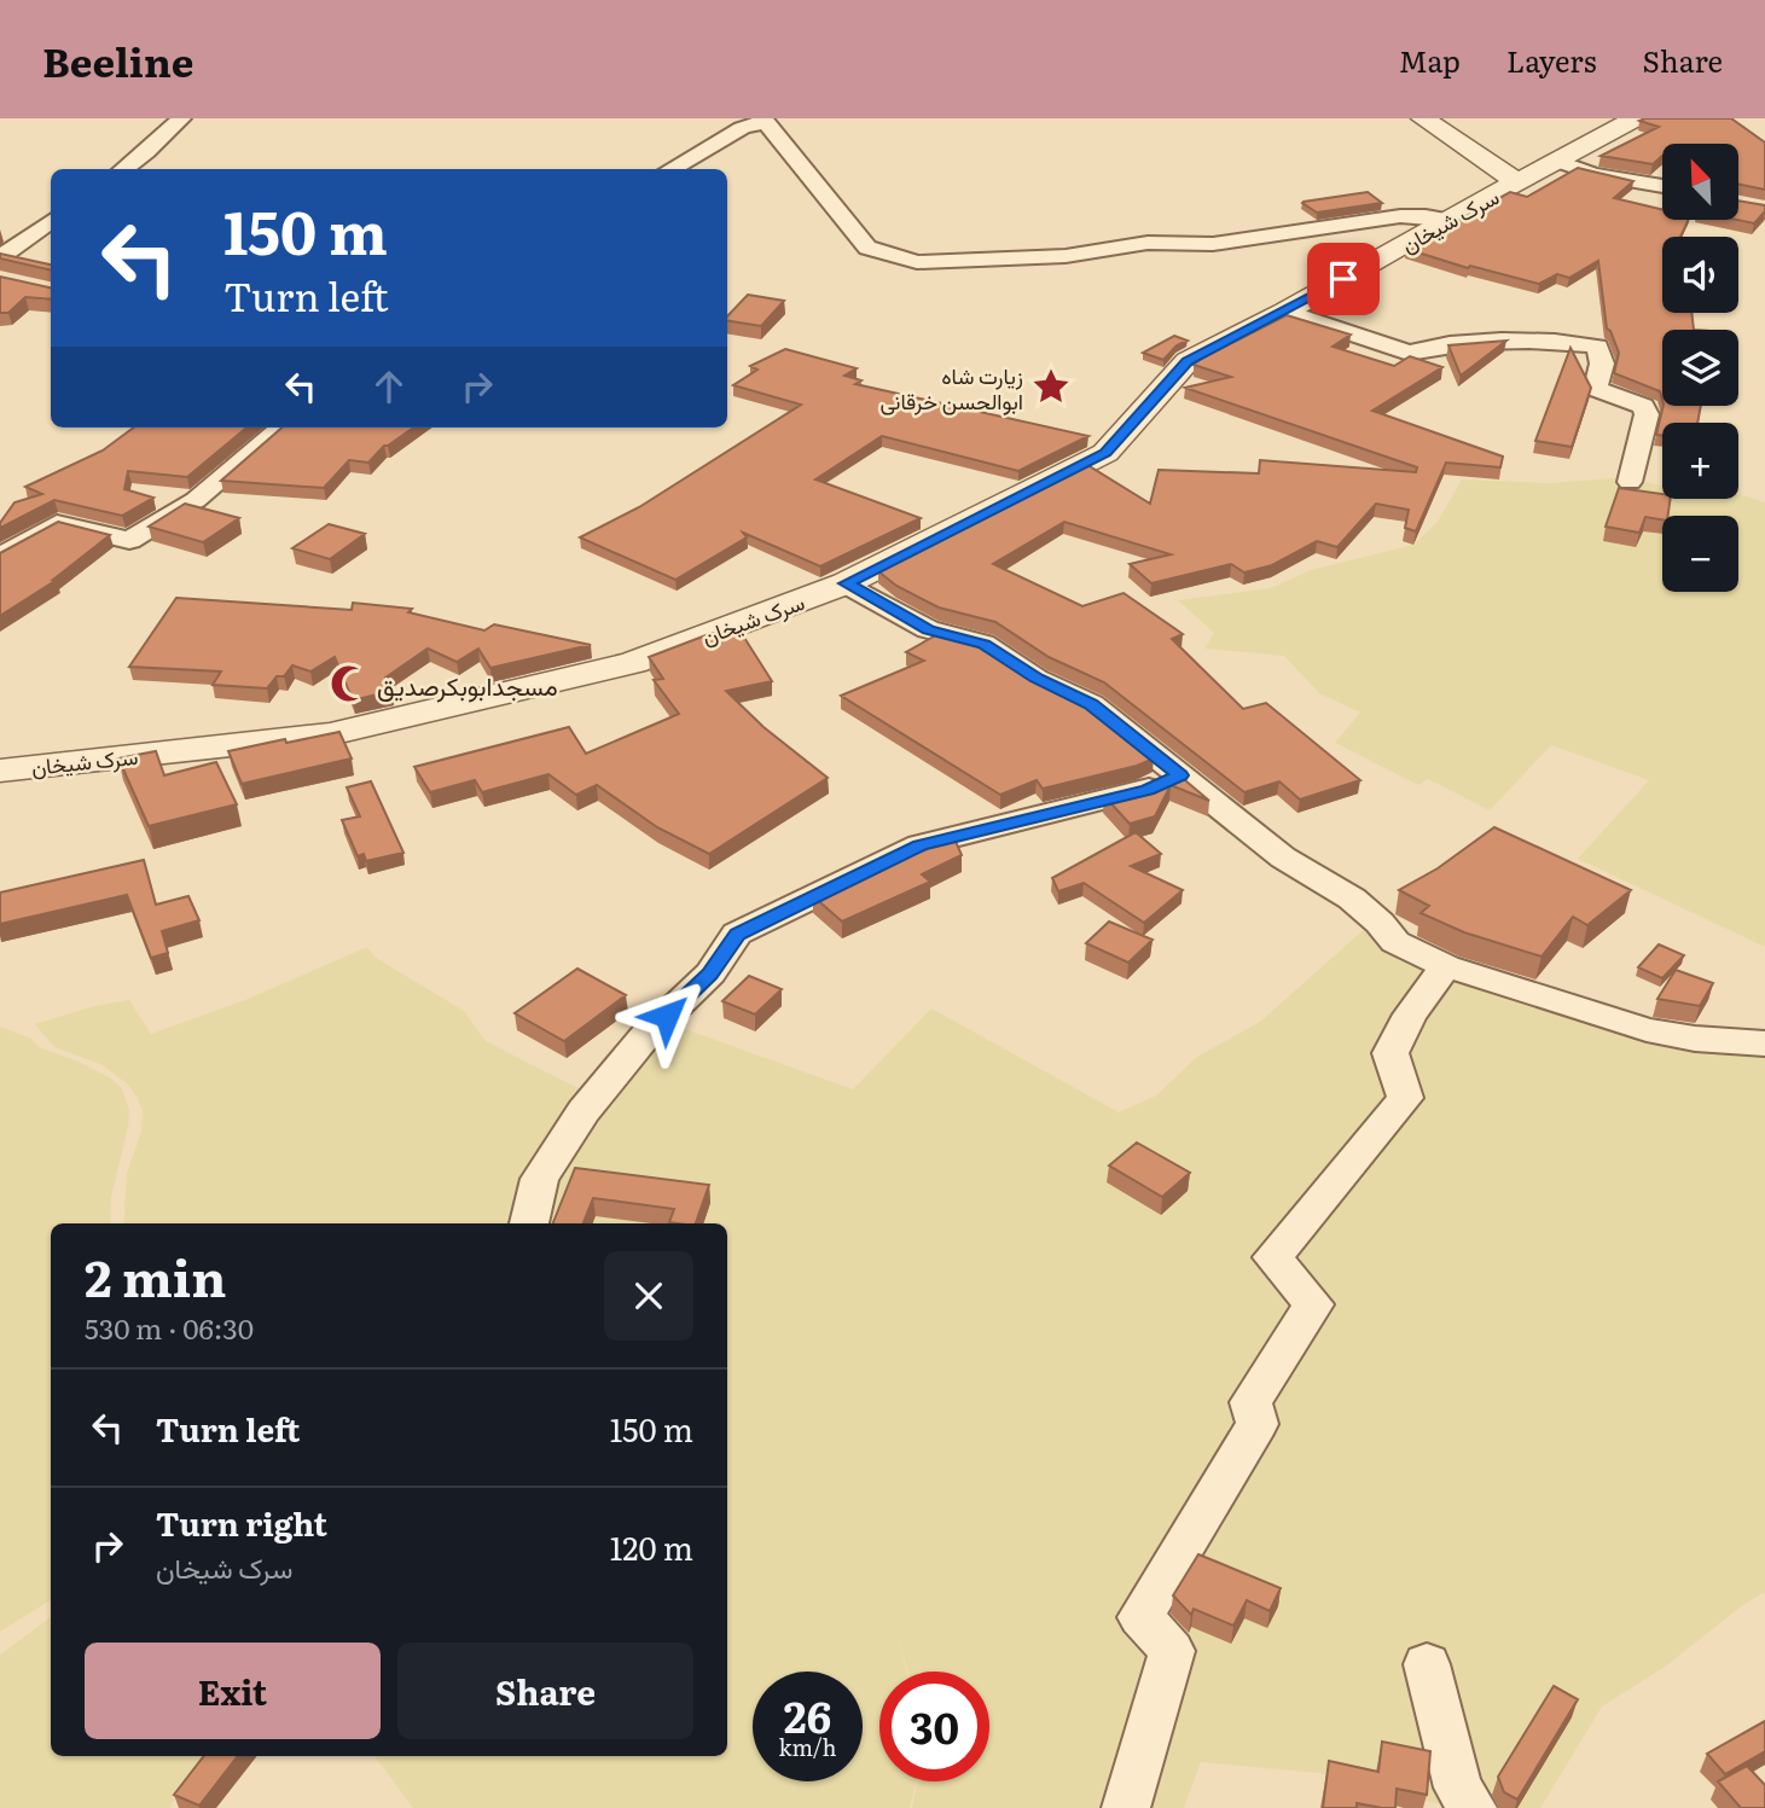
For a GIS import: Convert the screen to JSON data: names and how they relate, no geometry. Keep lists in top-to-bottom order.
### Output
{
  "streets": {
    "street": ["سرک شیخان"]
  },
  "places": {
    "place": ["زیارت شاه ابوالحسن خرقانی"],
    "mosque": ["مسجدابوبکرصدیق"]
  },
  "north": "top left",
  "page": {
    "header": "Beeline",
    "nav": ["Map", "Layers", "Share"],
    "map_buttons": ["+", "−"],
    "turn": ["150 m", "Turn left"],
    "heading": ["2 min", "530 m · 06:30"],
    "list": [
      {
        "name": "Turn left",
        "value": "150 m"
      },
      {
        "name": "Turn right",
        "note": "سرک شیخان",
        "value": "120 m"
      }
    ],
    "buttons": ["Exit", "Share"],
    "speed": "26 km/h",
    "limit": "30"
  }
}
